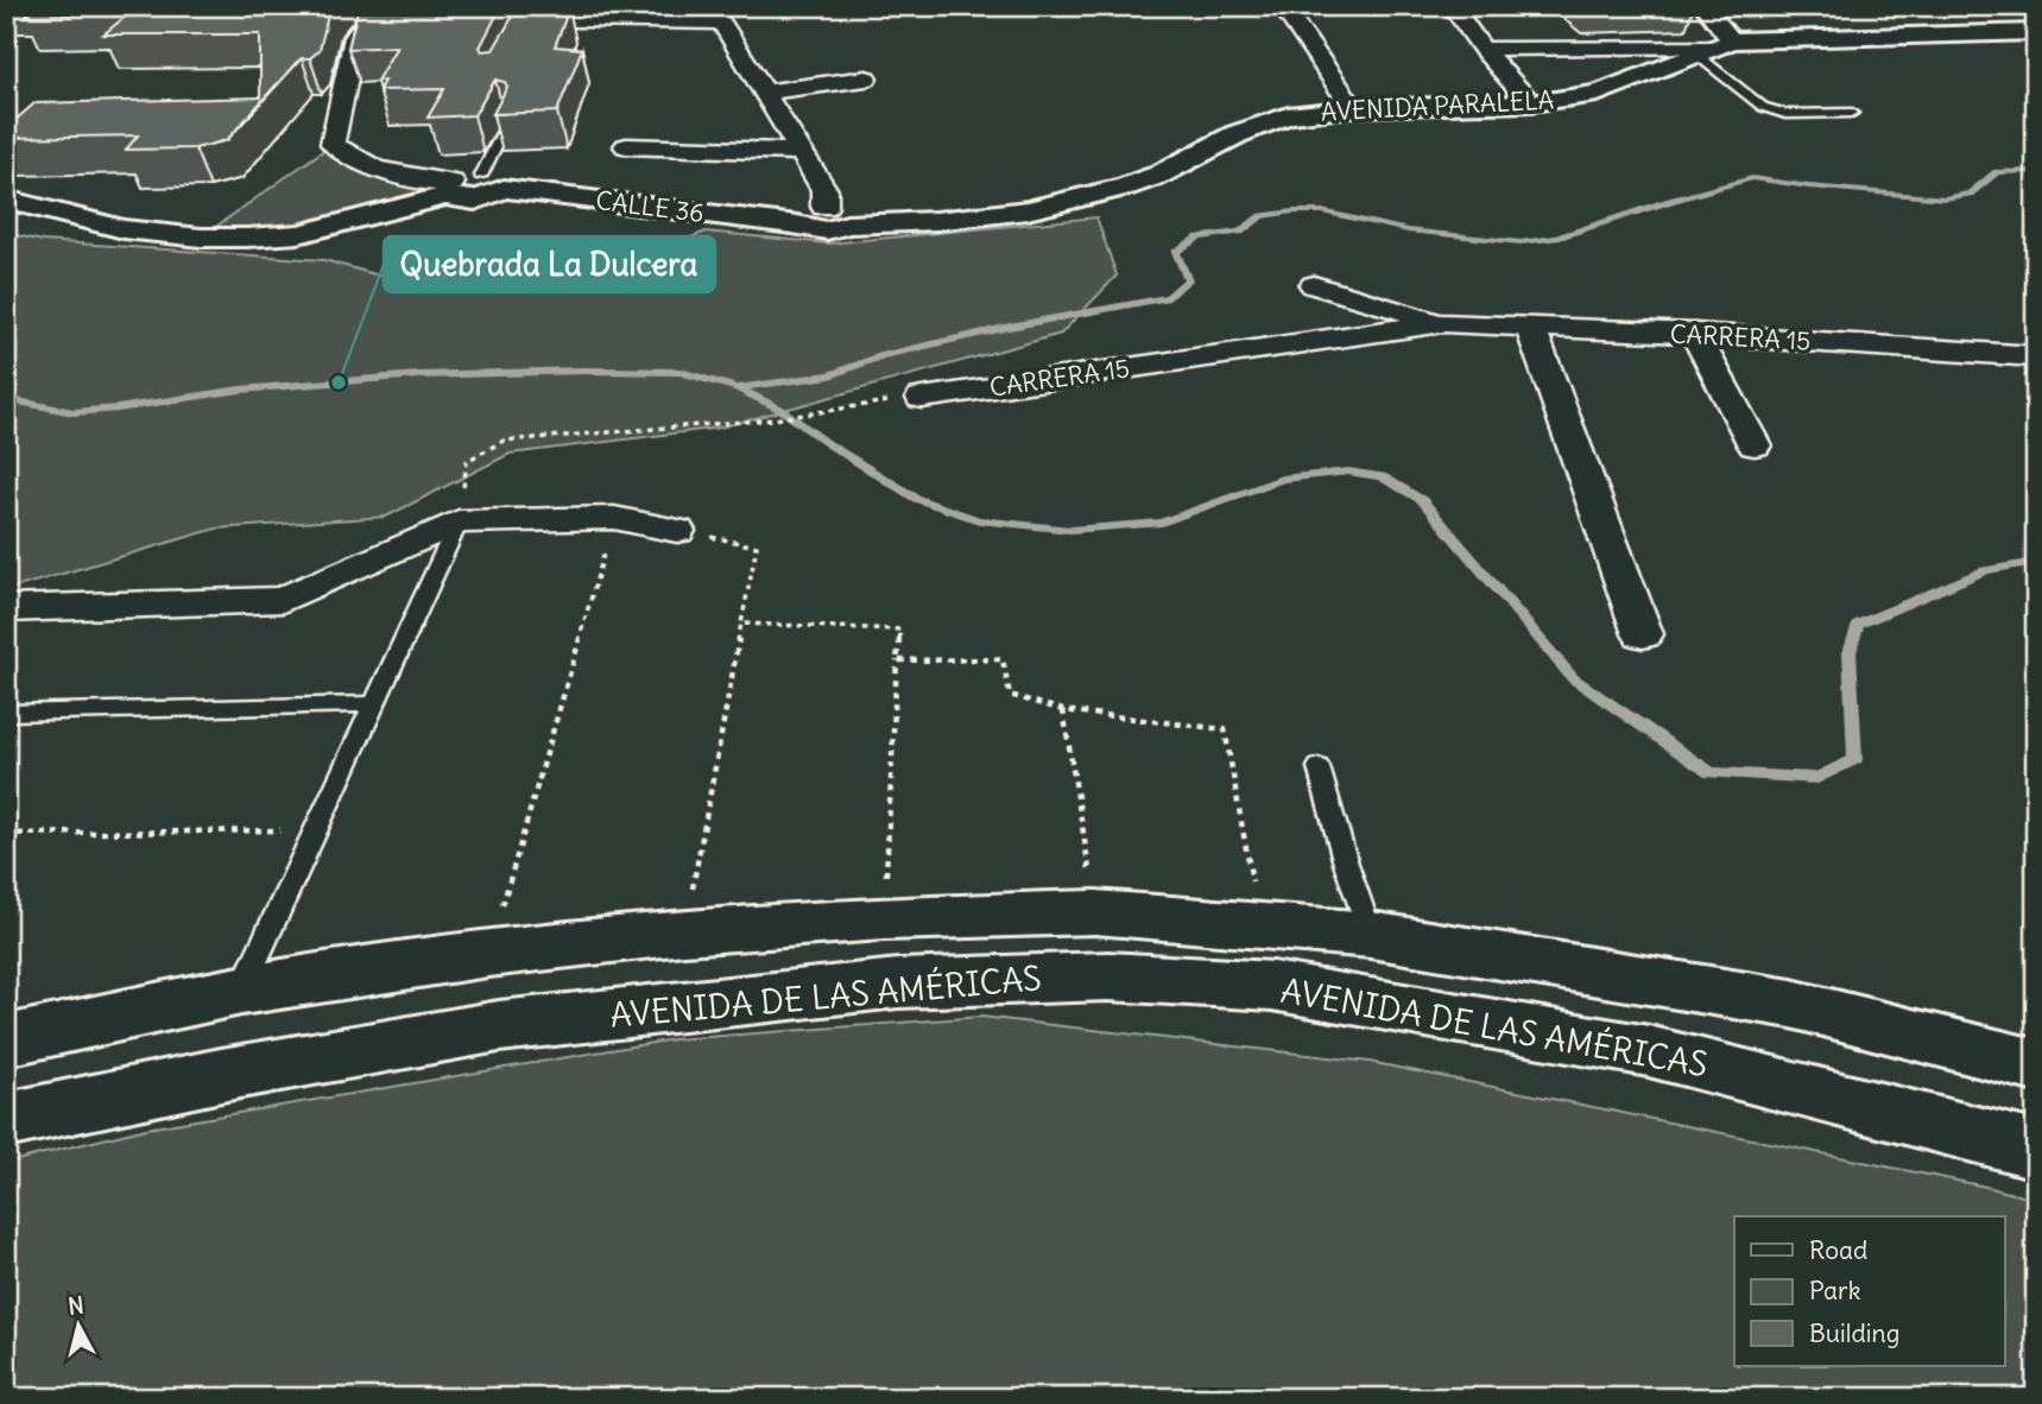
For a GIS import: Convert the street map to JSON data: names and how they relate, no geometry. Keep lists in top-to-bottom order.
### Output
{
  "streets": {
    "main road": ["AVENIDA PARALELA", "CALLE 36", "AVENIDA DE LAS AMÉRICAS"],
    "street": ["CARRERA 15"]
  },
  "crossings": [
    ["AVENIDA PARALELA", "CALLE 36"]
  ],
  "places": ["Quebrada La Dulcera"],
  "legend": ["Road", "Park", "Building"],
  "north": "top"
}
